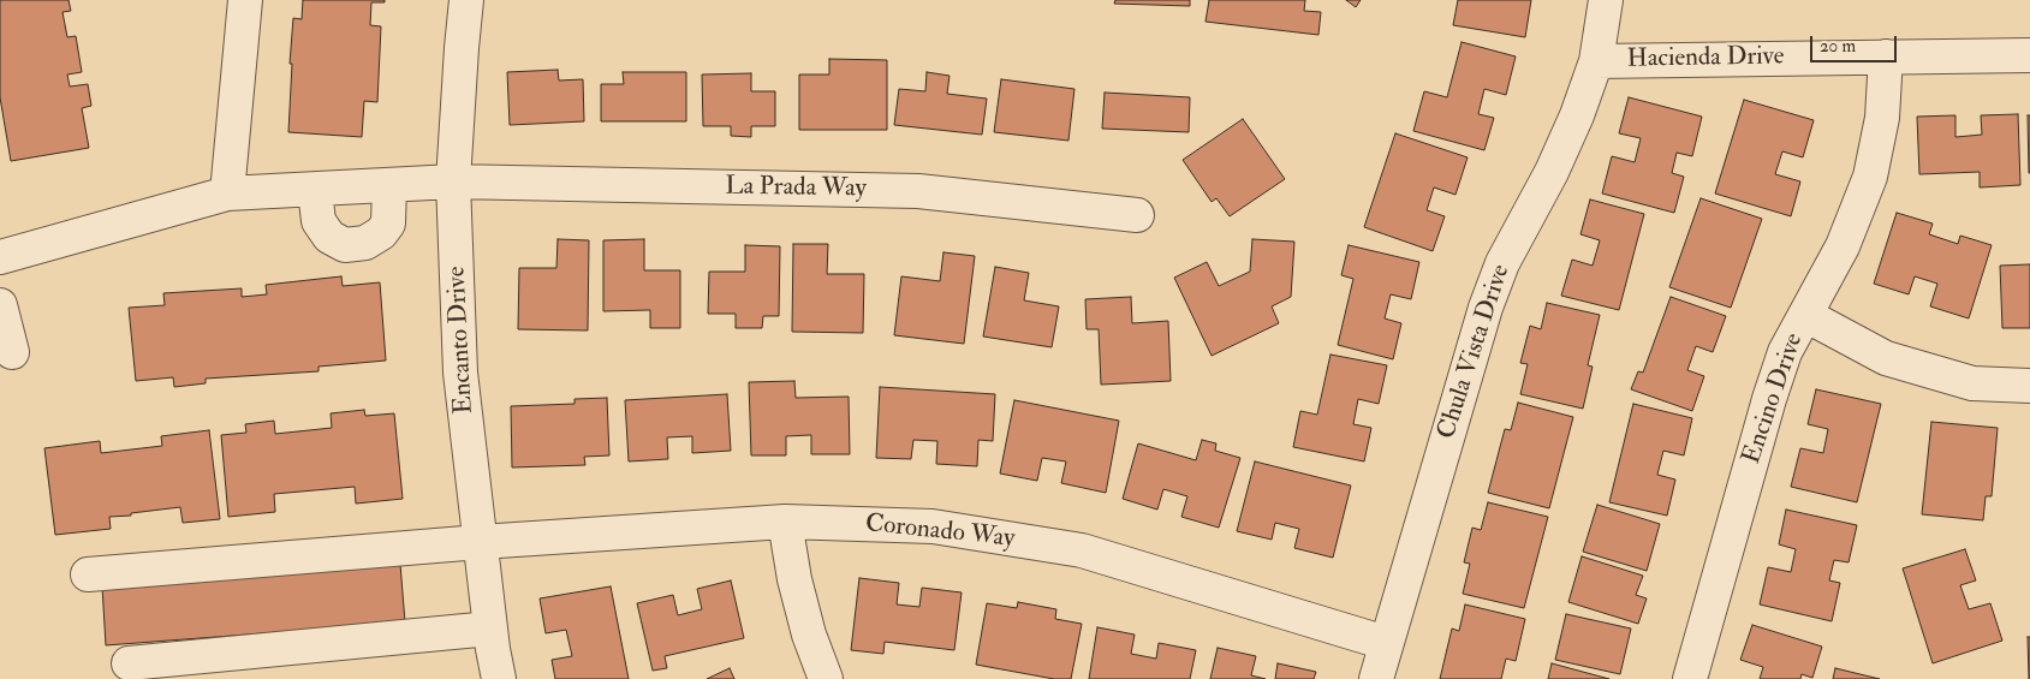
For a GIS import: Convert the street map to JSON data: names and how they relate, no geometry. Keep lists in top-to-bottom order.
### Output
{
  "streets": {
    "street": [
      "Hacienda Drive",
      "La Prada Way",
      "Encanto Drive",
      "Chula Vista Drive",
      "Encino Drive",
      "Coronado Way"
    ]
  },
  "crossings": [
    ["Hacienda Drive", "Chula Vista Drive"],
    ["Hacienda Drive", "Encino Drive"],
    ["La Prada Way", "Encanto Drive"],
    ["Encanto Drive", "Coronado Way"],
    ["Chula Vista Drive", "Coronado Way"]
  ],
  "scale_bar": "20 m"
}
